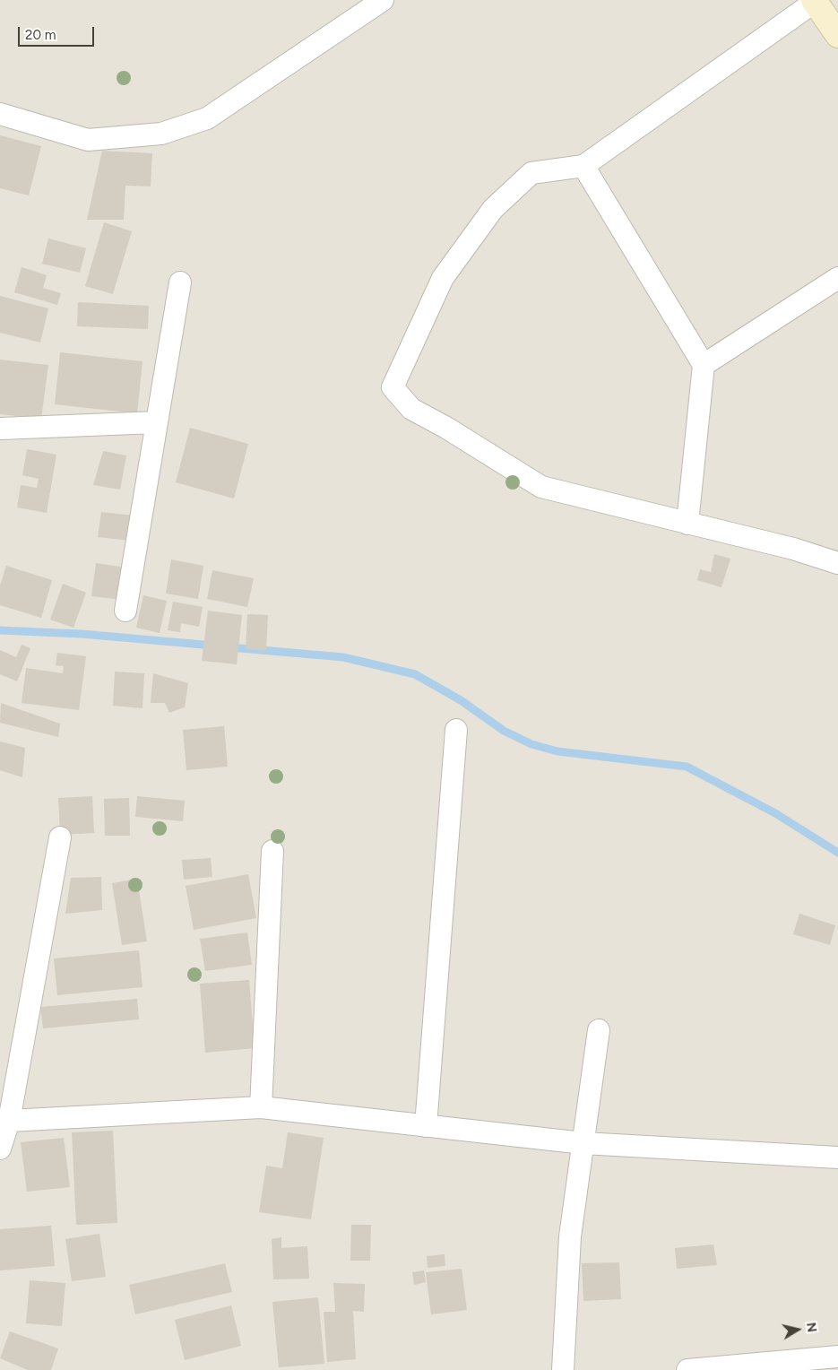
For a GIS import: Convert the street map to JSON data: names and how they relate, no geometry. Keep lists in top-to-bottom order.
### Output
{
  "scale_bar": "20 m",
  "north": "right"
}
